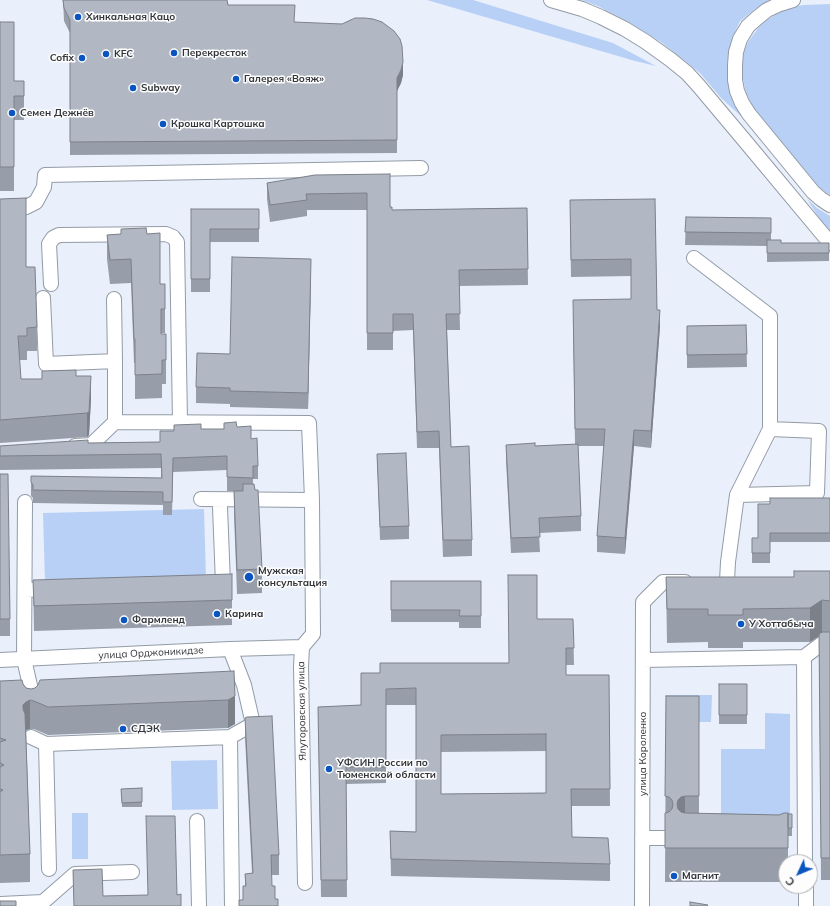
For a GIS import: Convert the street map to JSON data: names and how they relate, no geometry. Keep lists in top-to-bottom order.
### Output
{
  "streets": {
    "street": ["улица Орджоникидзе", "Ялуторовская улица", "улица Короленко"]
  },
  "crossings": [
    ["улица Орджоникидзе", "Ялуторовская улица"]
  ],
  "places": [
    "Хинкальная Кацо",
    "Перекресток",
    "KFC",
    "Cofix",
    "Галерея «Вояж»",
    "Subway",
    "Семен Дежнёв",
    "Крошка Картошка",
    "Мужская консультация",
    "Карина",
    "Фармленд",
    "У Хоттабыча",
    "СДЭК",
    "УФСИН России по Тюменской области",
    "Магнит"
  ],
  "north": "bottom left"
}
